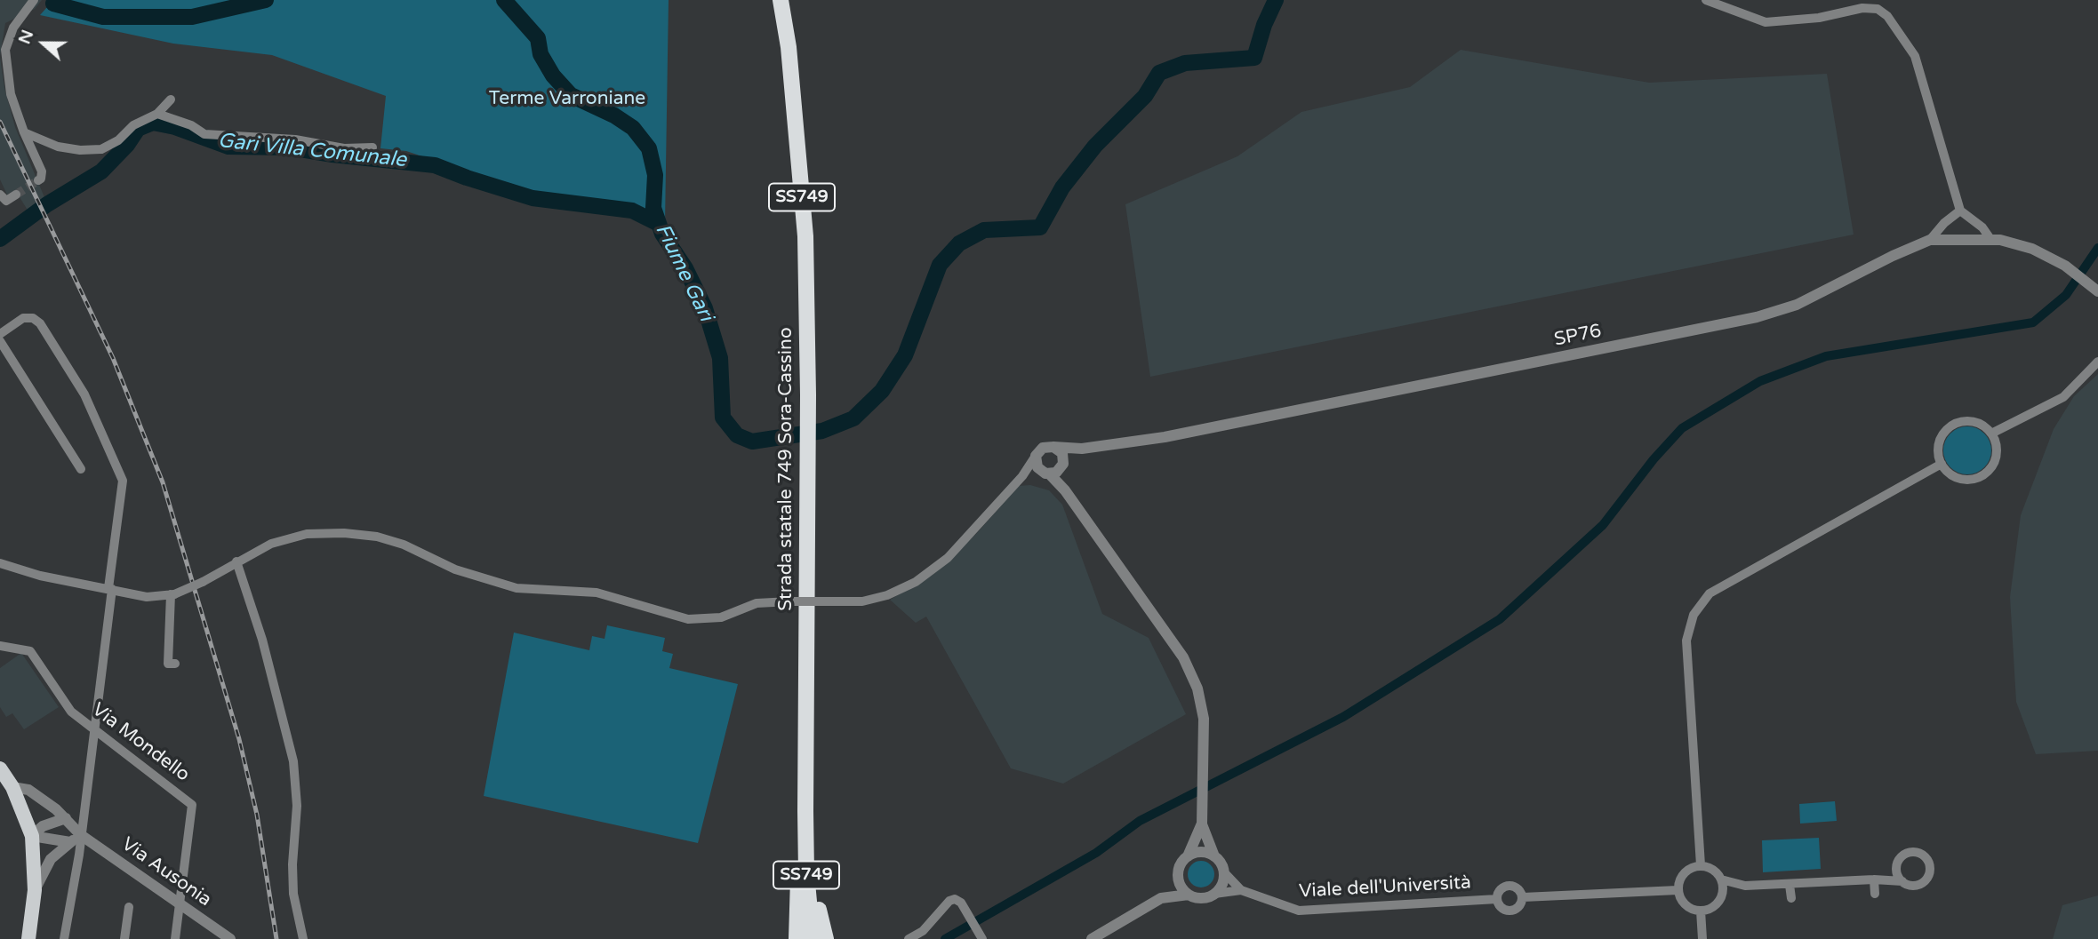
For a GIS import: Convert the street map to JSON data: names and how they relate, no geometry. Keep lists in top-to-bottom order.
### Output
{
  "streets": {
    "highway": ["SS749", "Strada statale 749 Sora-Cassino"],
    "street": [
      "SP76",
      "Via Mondello",
      "Via Ausonia",
      "Viale dell'Università"
    ]
  },
  "crossings": [
    ["Via Mondello", "Via Ausonia"]
  ],
  "water": ["Gari Villa Comunale", "Fiume Gari"],
  "parks": ["Terme Varroniane"],
  "north": "left"
}
